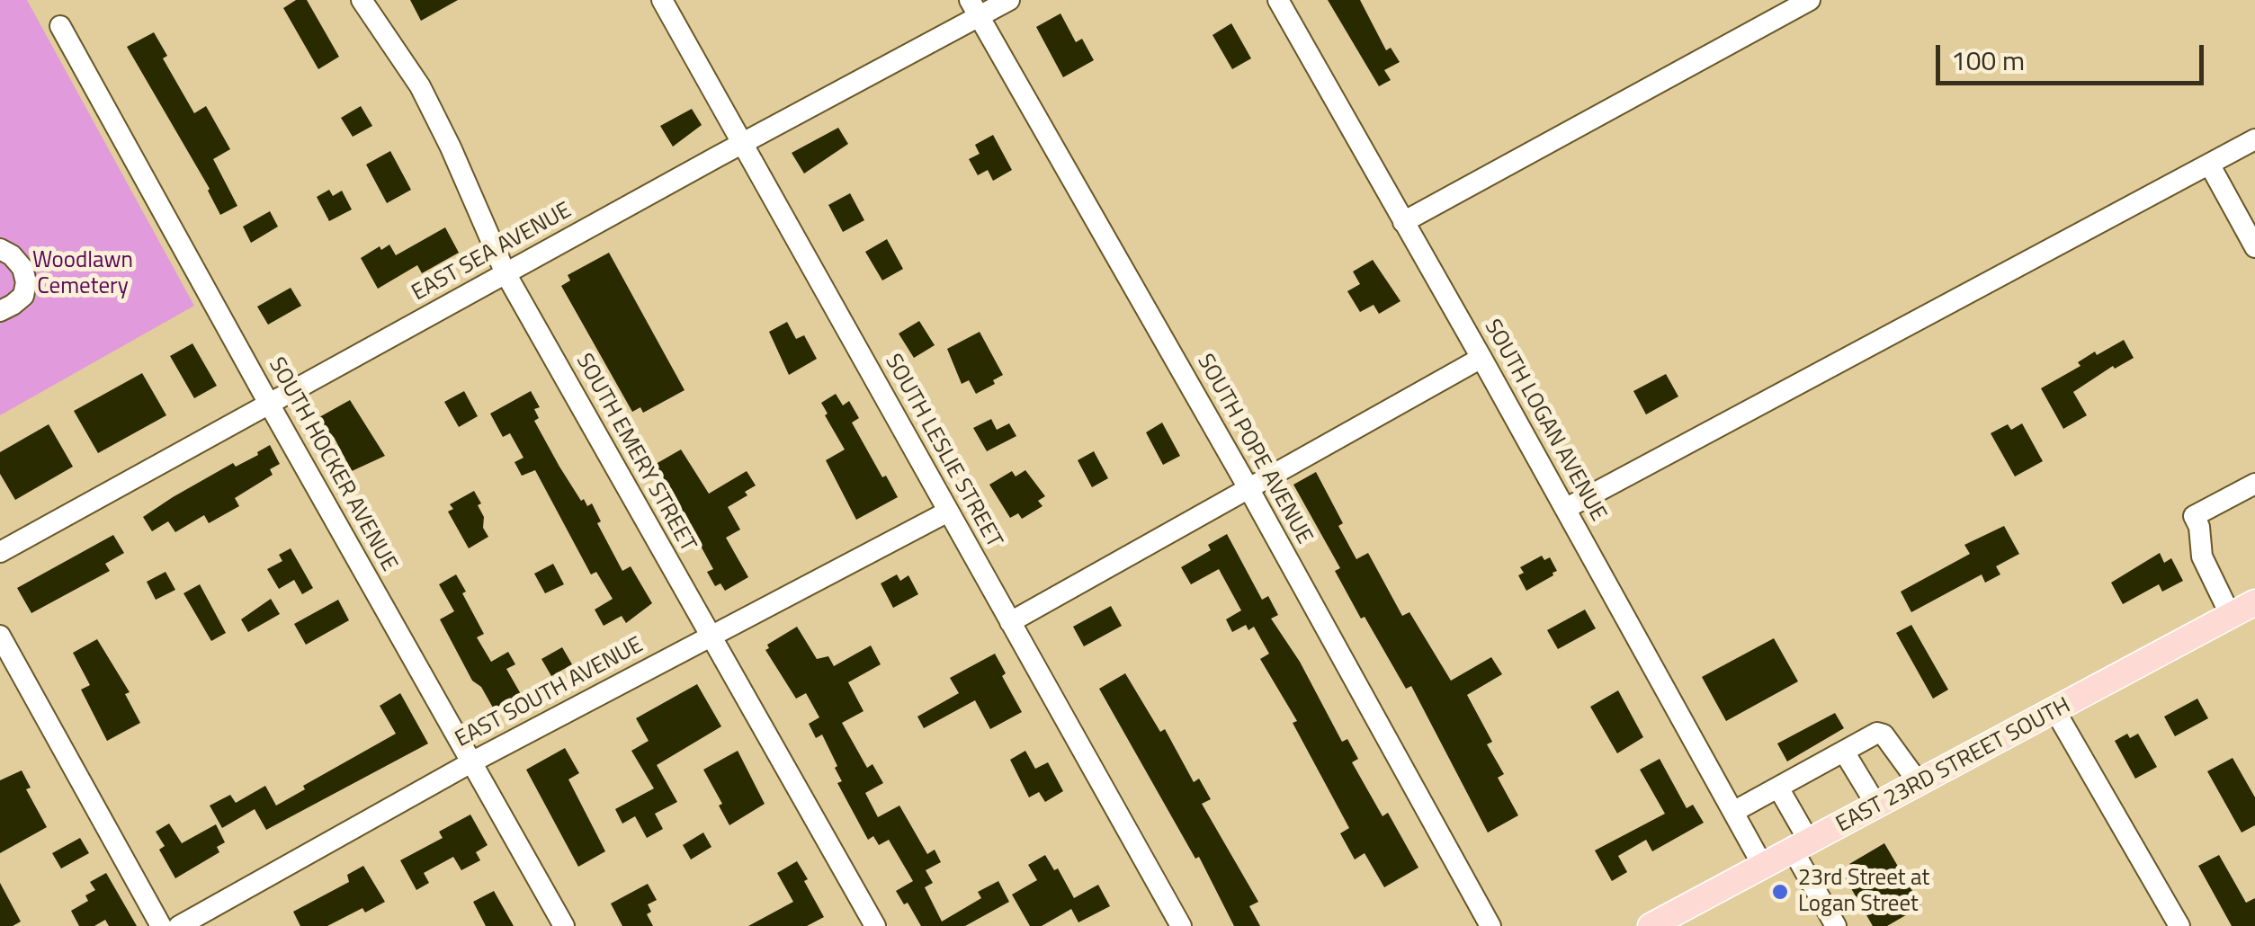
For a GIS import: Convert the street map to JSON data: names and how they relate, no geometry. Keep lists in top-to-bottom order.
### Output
{
  "streets": {
    "main road": ["EAST 23RD STREET SOUTH"],
    "street": [
      "EAST SEA AVENUE",
      "SOUTH LOGAN AVENUE",
      "SOUTH POPE AVENUE",
      "SOUTH LESLIE STREET",
      "SOUTH EMERY STREET",
      "SOUTH HOCKER AVENUE",
      "EAST SOUTH AVENUE"
    ]
  },
  "crossings": [
    ["EAST SEA AVENUE", "SOUTH POPE AVENUE"],
    ["EAST SEA AVENUE", "SOUTH LESLIE STREET"],
    ["EAST SEA AVENUE", "SOUTH EMERY STREET"],
    ["EAST SEA AVENUE", "SOUTH HOCKER AVENUE"],
    ["SOUTH LOGAN AVENUE", "EAST 23RD STREET SOUTH"],
    ["SOUTH LESLIE STREET", "EAST SOUTH AVENUE"],
    ["SOUTH EMERY STREET", "EAST SOUTH AVENUE"],
    ["SOUTH HOCKER AVENUE", "EAST SOUTH AVENUE"]
  ],
  "parks": ["Woodlawn Cemetery"],
  "places": ["23rd Street at Logan Street"],
  "scale_bar": "100 m"
}
